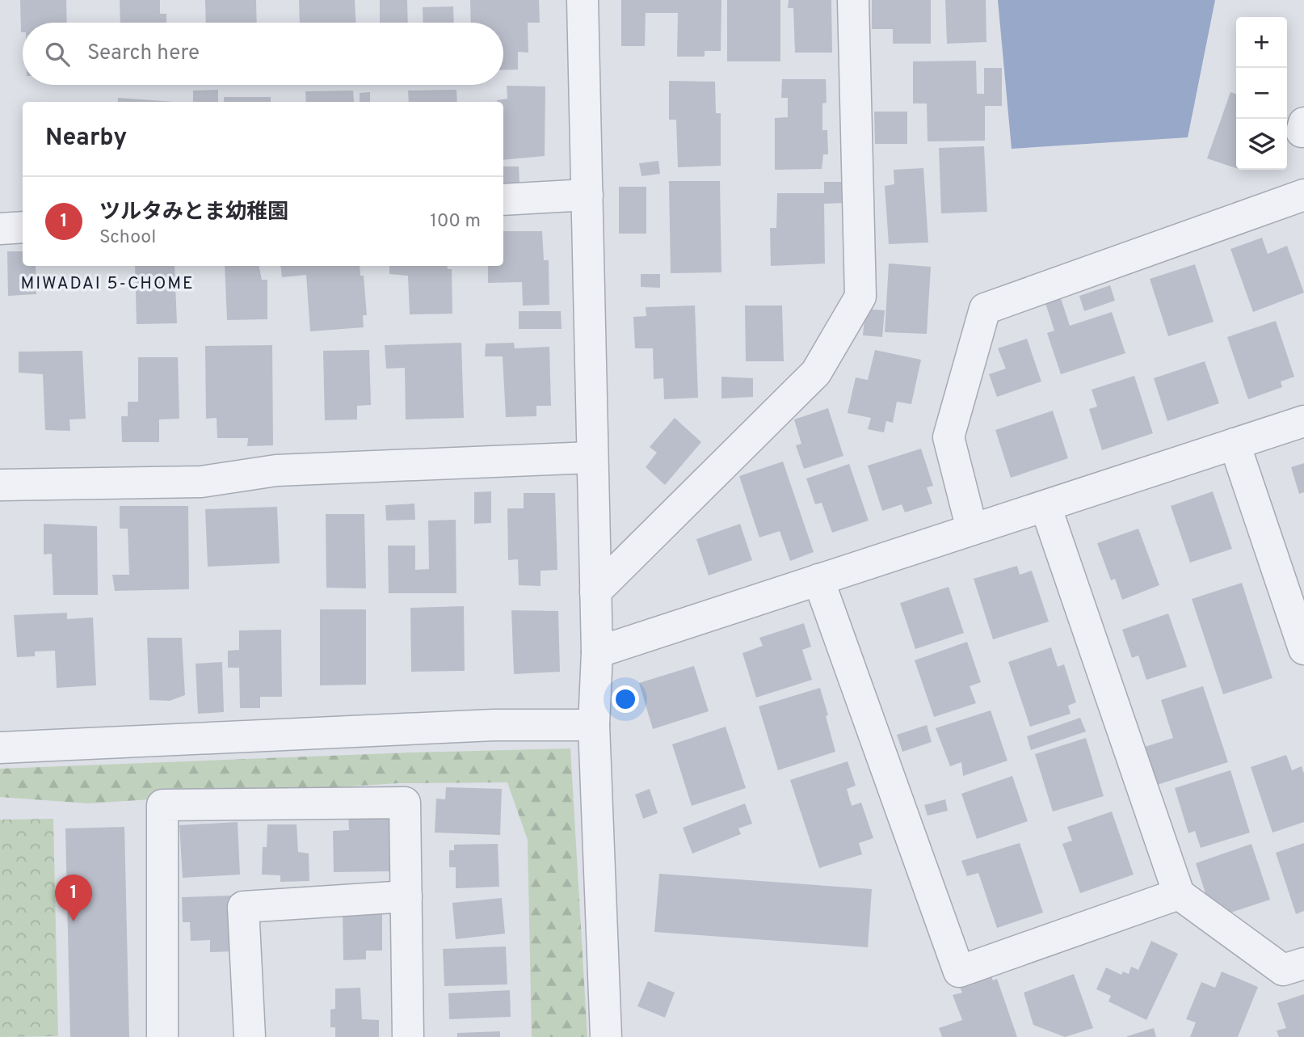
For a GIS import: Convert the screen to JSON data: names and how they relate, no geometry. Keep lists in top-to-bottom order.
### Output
{
  "districts": ["MIWADAI 5-CHOME"],
  "page": {
    "map_buttons": ["+", "−"],
    "search": "Search here",
    "heading": "Nearby",
    "list": [
      {
        "mark": "1",
        "name": "ツルタみとま幼稚園",
        "note": "School",
        "value": "100 m"
      }
    ],
    "pins": "1"
  }
}
